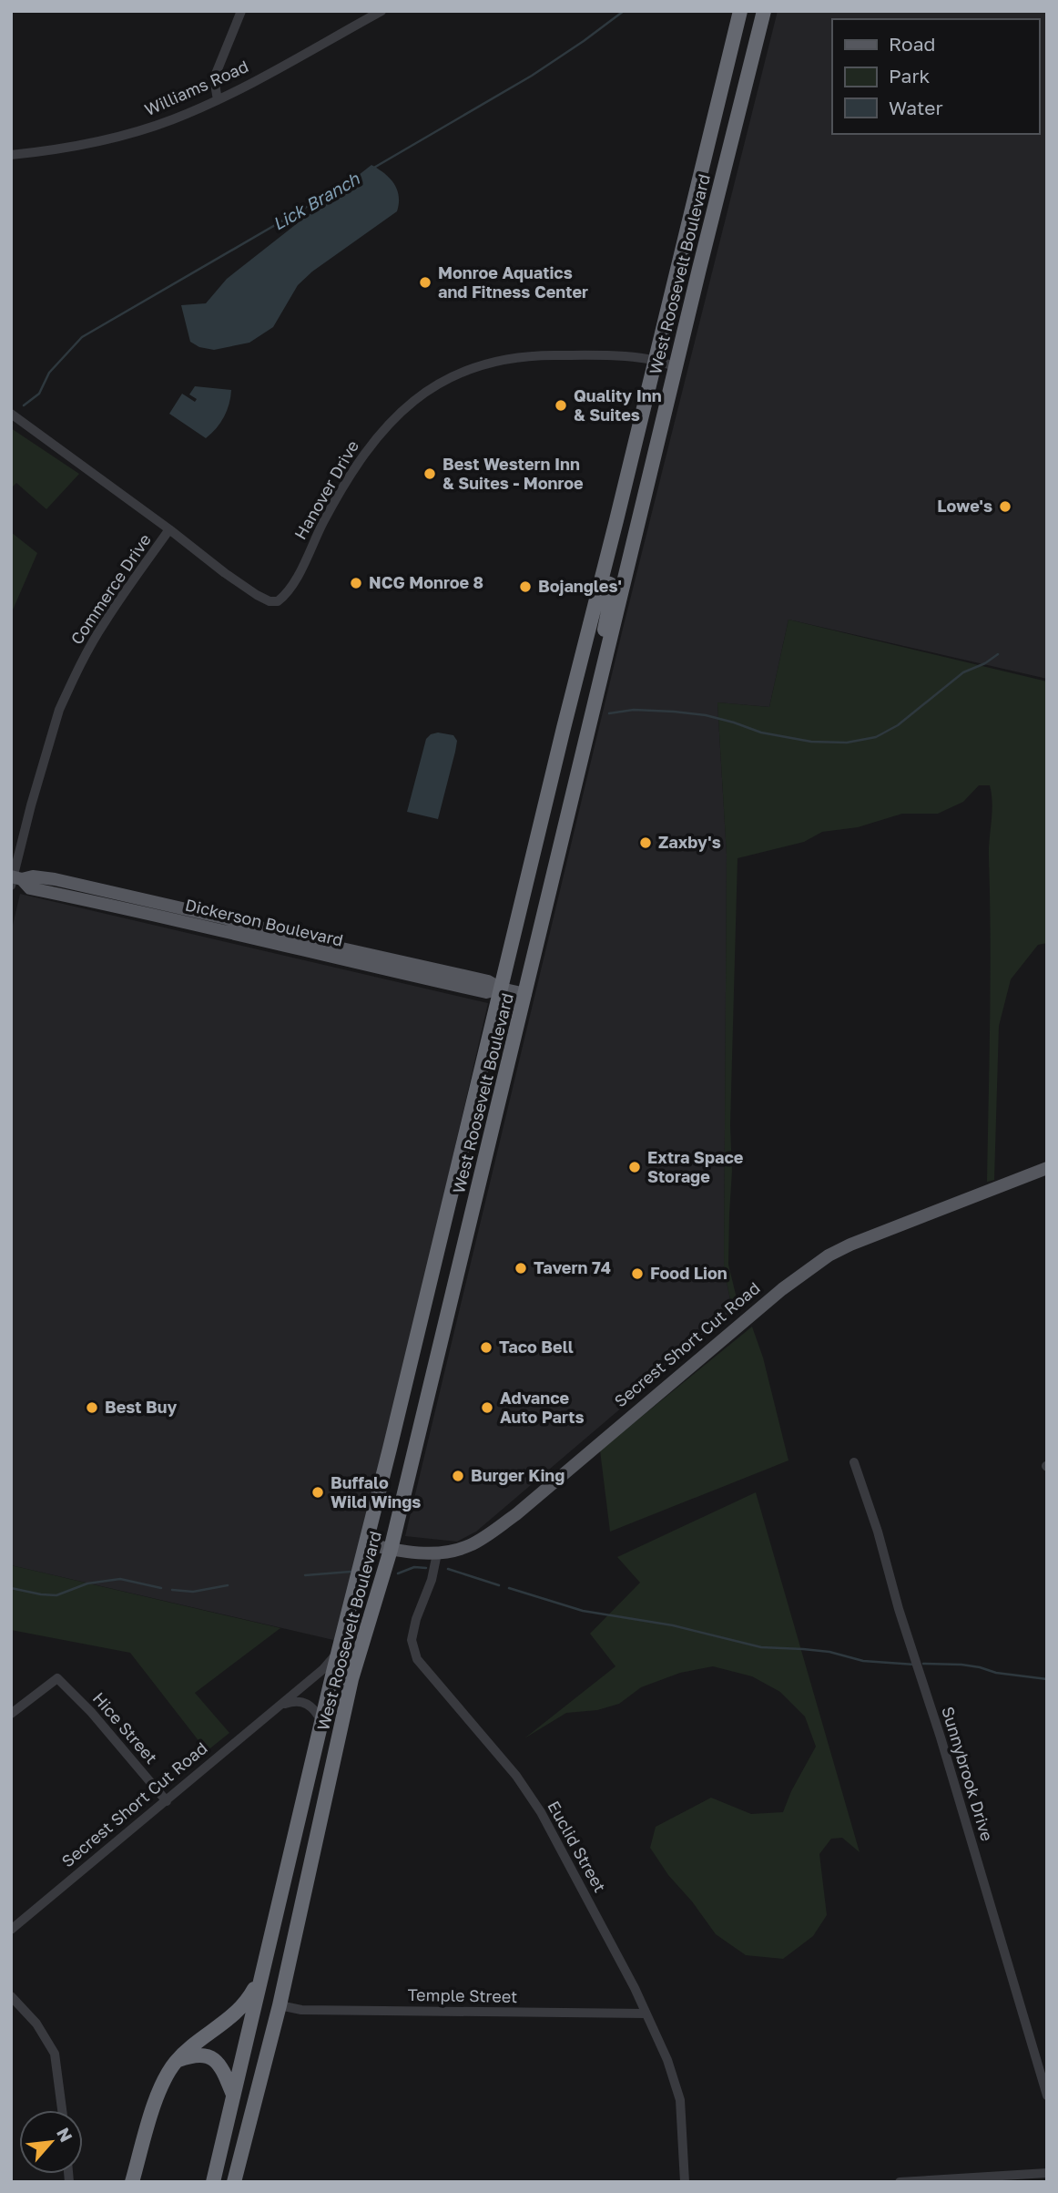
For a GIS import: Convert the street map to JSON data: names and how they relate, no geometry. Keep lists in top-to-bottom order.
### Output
{
  "streets": {
    "highway": ["West Roosevelt Boulevard"],
    "main road": ["Dickerson Boulevard", "Secrest Short Cut Road"],
    "street": [
      "Williams Road",
      "Hanover Drive",
      "Commerce Drive",
      "Hice Street",
      "Sunnybrook Drive",
      "Euclid Street",
      "Temple Street"
    ]
  },
  "crossings": [
    ["West Roosevelt Boulevard", "Hanover Drive"],
    ["West Roosevelt Boulevard", "Dickerson Boulevard"],
    ["West Roosevelt Boulevard", "Secrest Short Cut Road"],
    ["West Roosevelt Boulevard", "Temple Street"],
    ["Hanover Drive", "Commerce Drive"],
    ["Commerce Drive", "Dickerson Boulevard"],
    ["Secrest Short Cut Road", "Hice Street"],
    ["Secrest Short Cut Road", "Euclid Street"],
    ["Euclid Street", "Temple Street"]
  ],
  "water": ["Lick Branch"],
  "places": [
    "Monroe Aquatics and Fitness Center",
    "Quality Inn & Suites",
    "Best Western Inn & Suites - Monroe",
    "Lowe's",
    "NCG Monroe 8",
    "Bojangles'",
    "Zaxby's",
    "Extra Space Storage",
    "Tavern 74",
    "Food Lion",
    "Taco Bell",
    "Best Buy",
    "Advance Auto Parts",
    "Burger King",
    "Buffalo Wild Wings"
  ],
  "legend": ["Road", "Park", "Water"],
  "north": "top right"
}
